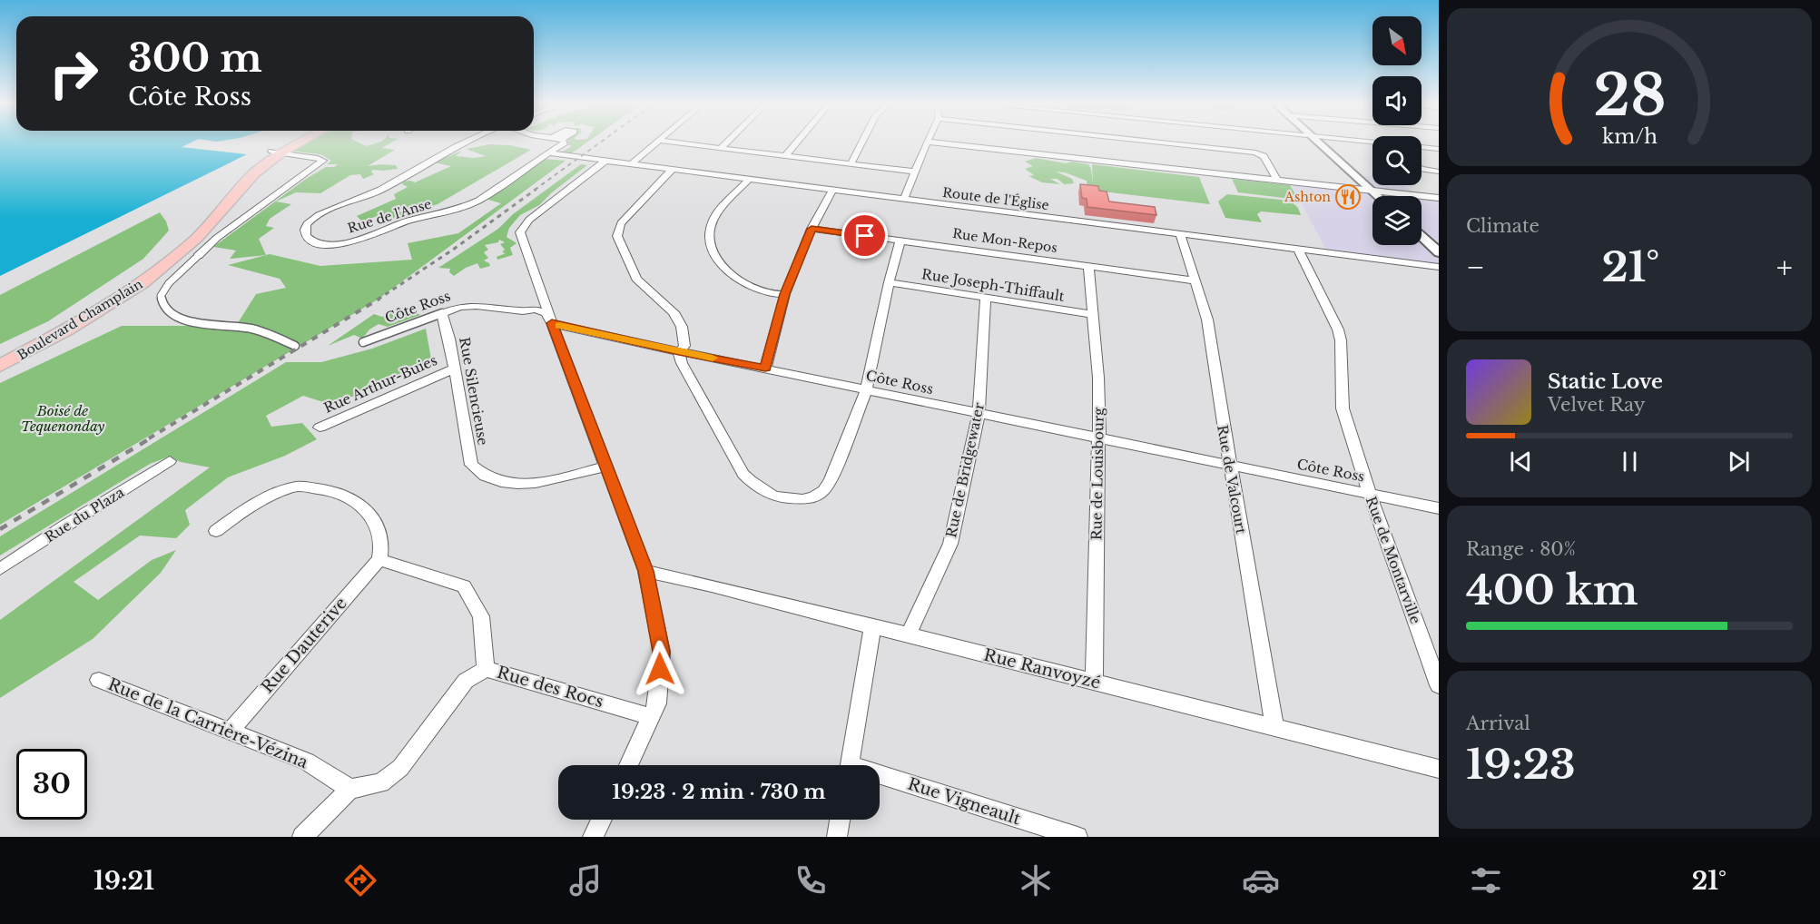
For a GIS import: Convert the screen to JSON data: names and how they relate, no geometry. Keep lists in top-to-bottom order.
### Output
{
  "streets": {
    "main road": ["Boulevard Champlain"],
    "street": [
      "Route de l'Église",
      "Rue de l'Anse",
      "Rue Mon-Repos",
      "Rue Joseph-Thiffault",
      "Côte Ross",
      "Rue Arthur-Buies",
      "Rue Silencieuse",
      "Rue de Bridgewater",
      "Rue de Louisbourg",
      "Rue de Valcourt",
      "Rue du Plaza",
      "Rue de Montarville",
      "Rue Dauterive",
      "Rue Ranvoyzé",
      "Rue des Rocs",
      "Rue de la Carrière-Vézina",
      "Rue Vigneault"
    ]
  },
  "crossings": [
    ["Route de l'Église", "Rue de l'Anse"],
    ["Route de l'Église", "Rue de Valcourt"],
    ["Route de l'Église", "Rue de Montarville"],
    ["Rue Mon-Repos", "Rue de Louisbourg"],
    ["Rue Mon-Repos", "Rue de Valcourt"],
    ["Rue Joseph-Thiffault", "Rue de Bridgewater"],
    ["Rue Joseph-Thiffault", "Rue de Louisbourg"],
    ["Côte Ross", "Rue Silencieuse"],
    ["Côte Ross", "Rue de Bridgewater"],
    ["Côte Ross", "Rue de Louisbourg"],
    ["Côte Ross", "Rue de Valcourt"],
    ["Côte Ross", "Rue de Montarville"],
    ["Rue Arthur-Buies", "Rue Silencieuse"],
    ["Rue de Bridgewater", "Rue Ranvoyzé"],
    ["Rue de Louisbourg", "Rue Ranvoyzé"],
    ["Rue de Valcourt", "Rue Ranvoyzé"],
    ["Rue Dauterive", "Rue des Rocs"],
    ["Rue Dauterive", "Rue de la Carrière-Vézina"],
    ["Rue Ranvoyzé", "Rue Vigneault"]
  ],
  "parks": ["Boisé de Tequenonday"],
  "places": {
    "restaurant": ["Ashton"]
  },
  "north": "bottom right",
  "page": {
    "turn": ["300 m", "Côte Ross"],
    "tile": [
      "Climate",
      ["Range · 80%", "400 km"],
      ["Arrival", "19:23"]
    ],
    "heat": ["−", "21°", "+"],
    "song": ["Static Love", "Velvet Ray"],
    "limit": "30",
    "trip": "19:23 · 2 min · 730 m",
    "tabs": ["19:21", "21°"],
    "gauge": ["28", "km/h"]
  }
}
